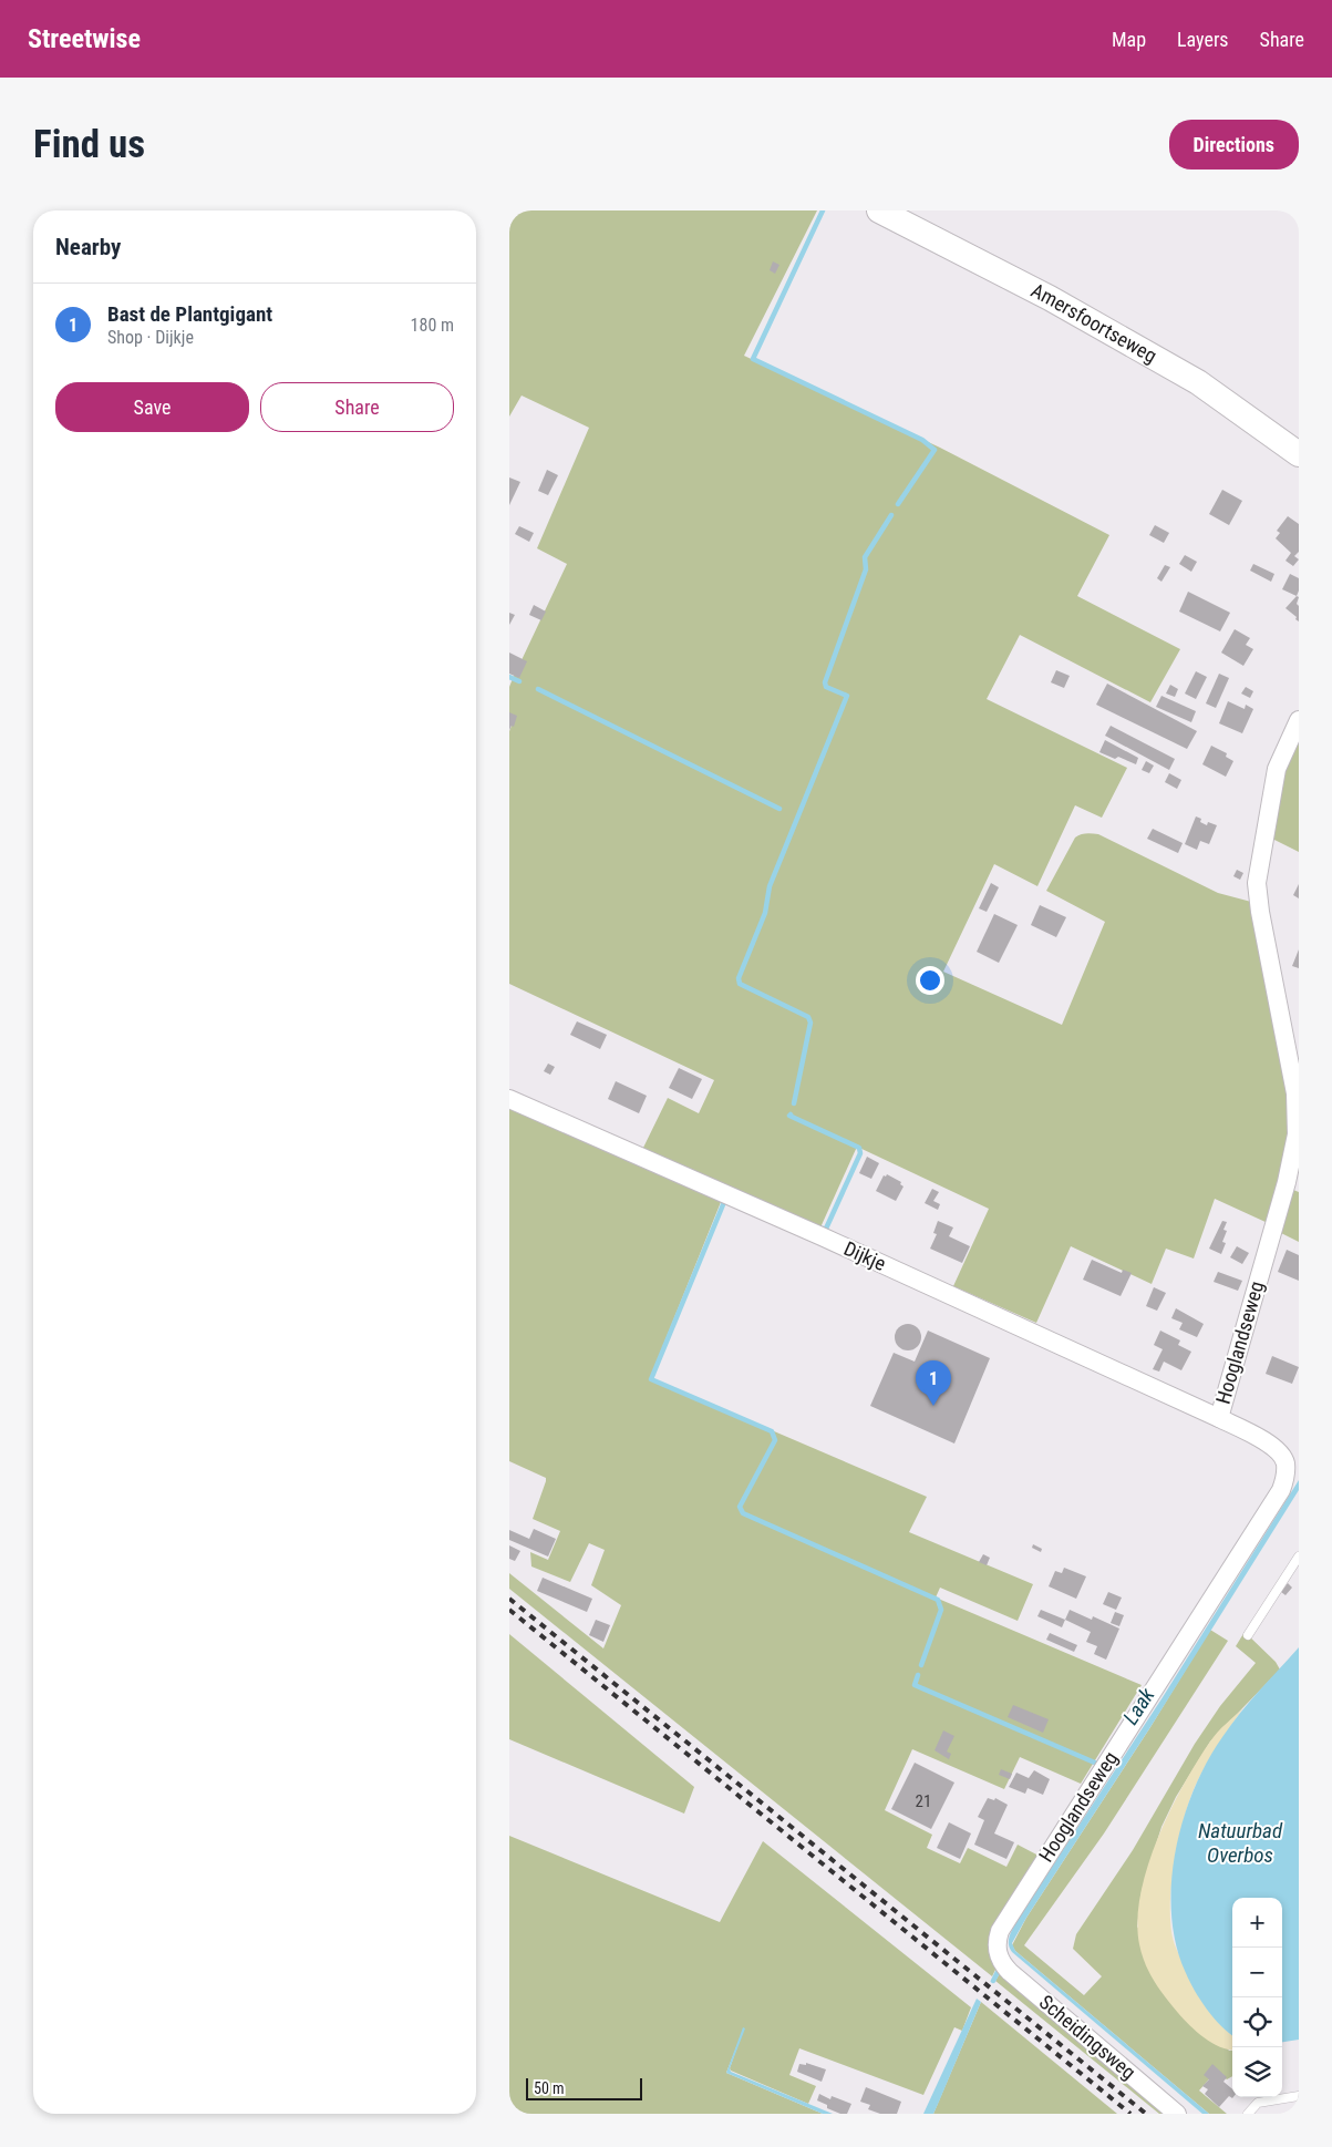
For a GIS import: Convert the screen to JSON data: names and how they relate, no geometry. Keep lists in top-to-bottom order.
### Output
{
  "streets": {
    "main road": ["Amersfoortseweg"],
    "street": ["Dijkje", "Hooglandseweg", "Scheidingsweg"]
  },
  "crossings": [
    ["Dijkje", "Hooglandseweg"],
    ["Hooglandseweg", "Scheidingsweg"]
  ],
  "water": ["Laak", "Natuurbad Overbos"],
  "house_numbers": ["21"],
  "scale_bar": "50 m",
  "page": {
    "header": "Streetwise",
    "nav": ["Map", "Layers", "Share"],
    "buttons": [
      "Directions",
      ["Save", "Share"]
    ],
    "title": "Find us",
    "heading": "Nearby",
    "list": [
      {
        "mark": "1",
        "name": "Bast de Plantgigant",
        "note": "Shop · Dijkje",
        "value": "180 m"
      }
    ],
    "pins": "1",
    "map_buttons": ["+", "−"],
    "scale": "50 m"
  }
}
